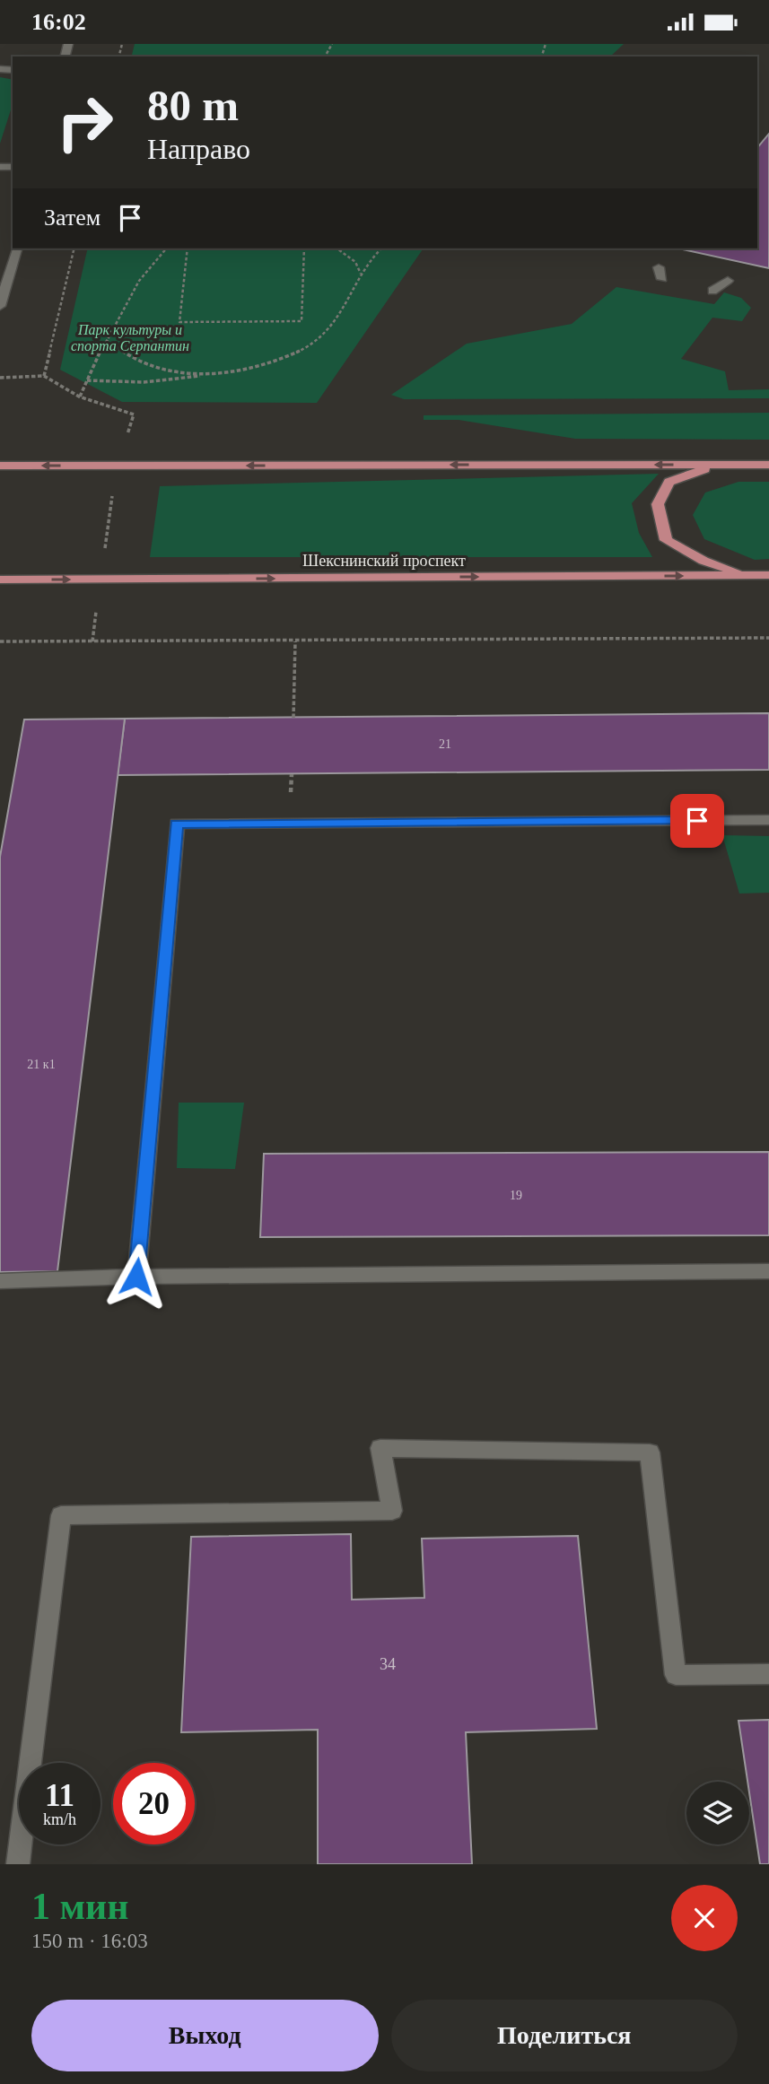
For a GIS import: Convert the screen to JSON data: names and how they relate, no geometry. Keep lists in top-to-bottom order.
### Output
{
  "streets": {
    "main road": ["Шекснинский проспект"]
  },
  "parks": ["Парк культуры и спорта Серпантин"],
  "house_numbers": [
    "21",
    "21 к1",
    "19",
    "34"
  ],
  "page": {
    "status": "16:02",
    "turn": ["80 m", "Направо"],
    "then": "Затем",
    "speed": "11 km/h",
    "limit": "20",
    "heading": ["1 мин", "150 m · 16:03"],
    "buttons": ["Выход", "Поделиться"]
  }
}
